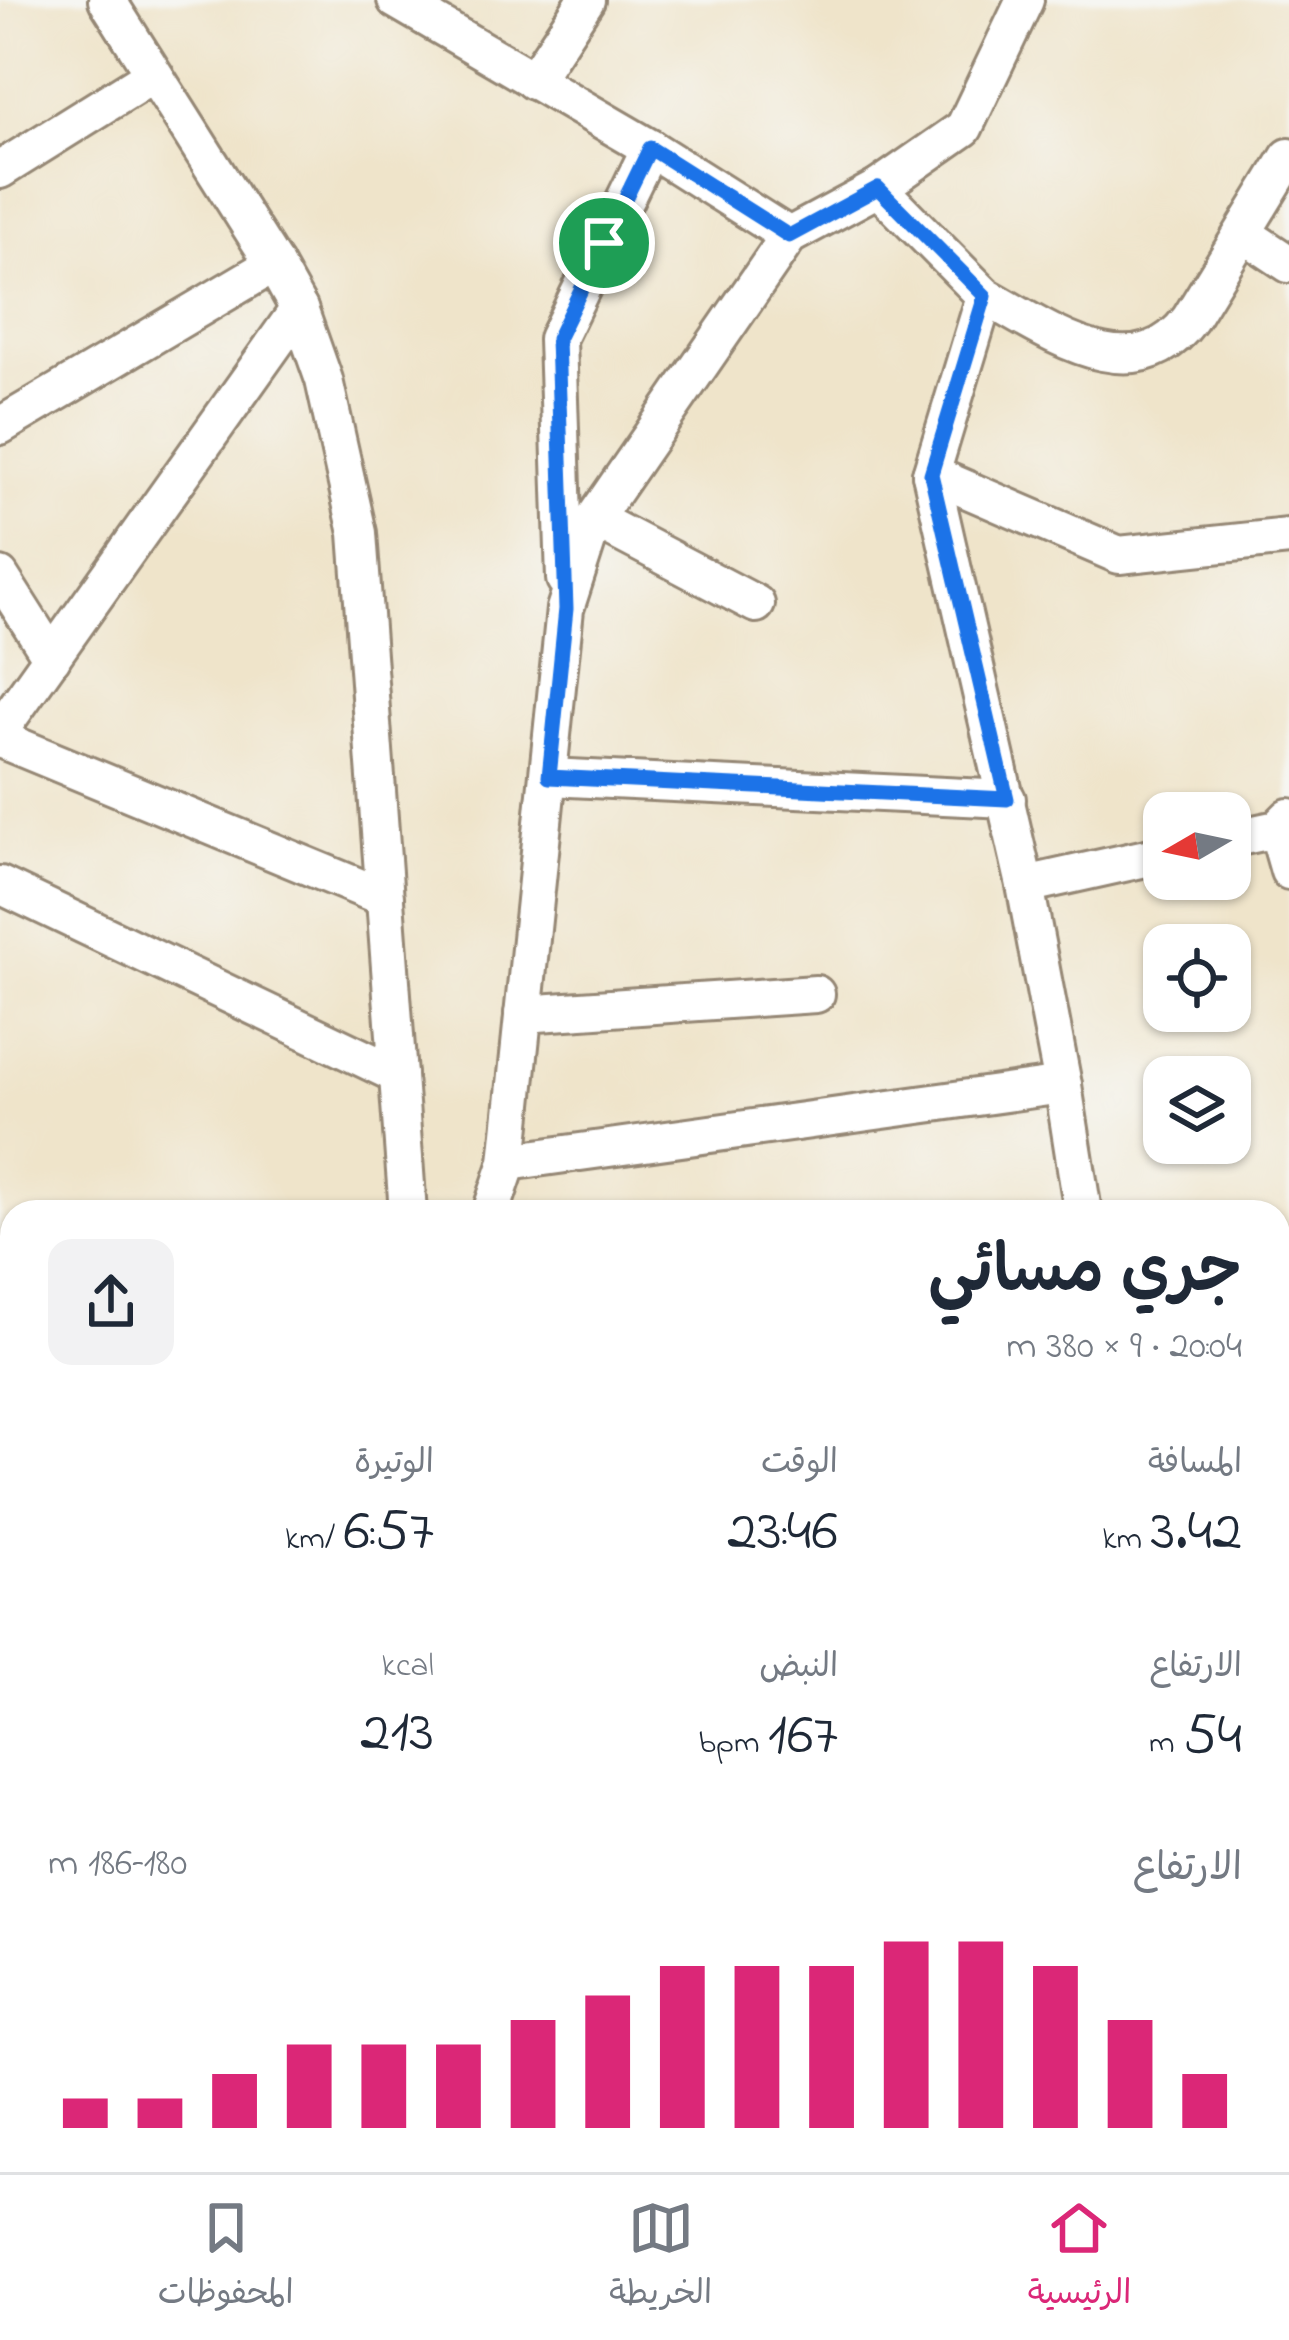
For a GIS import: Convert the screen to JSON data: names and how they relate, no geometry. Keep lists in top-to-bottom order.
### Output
{
  "north": "left",
  "page": {
    "heading": ["جري مسائي", "20:04 · 9 × 380 m"],
    "stats": [
      ["المسافة", "3.42 km"],
      ["الوقت", "23:46"],
      ["الوتيرة", "6:57 /km"],
      ["الارتفاع", "54 m"],
      ["النبض", "167 bpm"],
      ["kcal", "213"]
    ],
    "chart": ["الارتفاع", "180–186 m"],
    "tabs": ["الرئيسية", "الخريطة", "المحفوظات"]
  }
}
